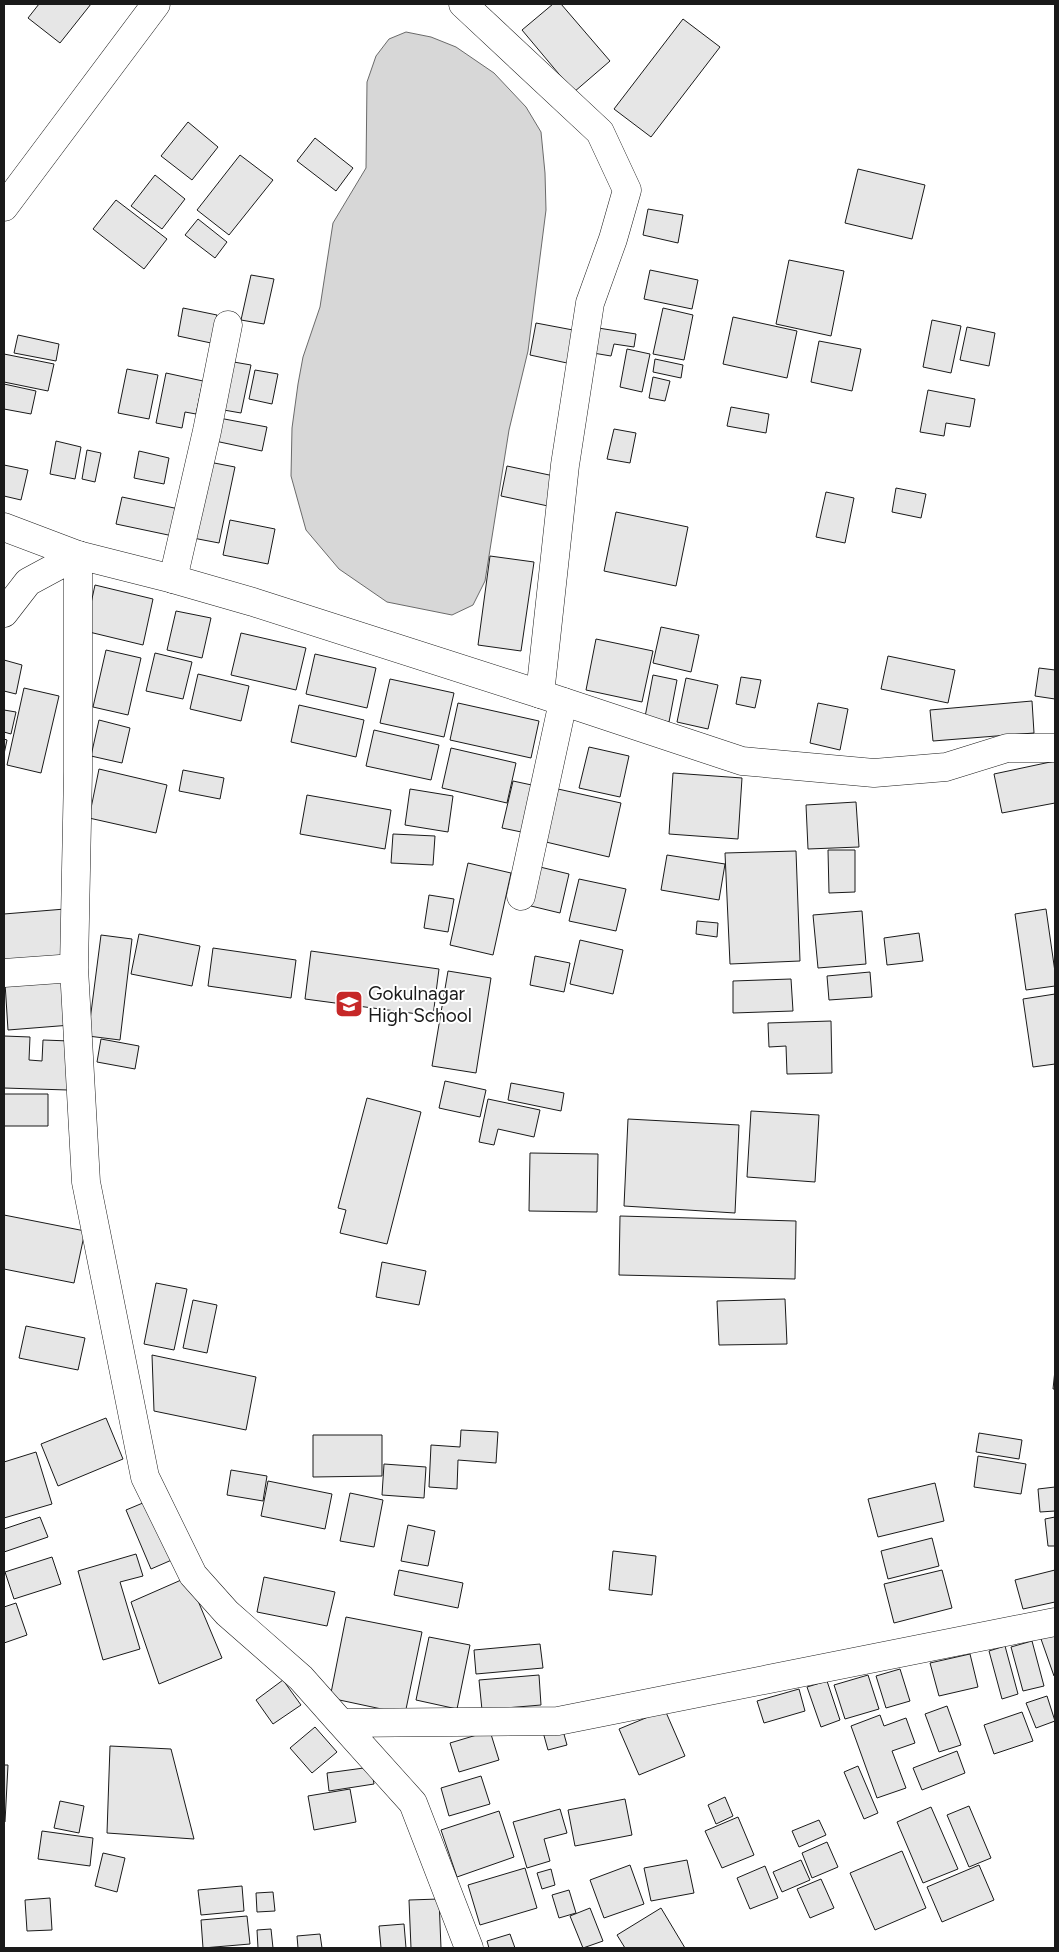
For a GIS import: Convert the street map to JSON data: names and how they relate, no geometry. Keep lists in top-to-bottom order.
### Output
{
  "places": {
    "school or university": ["Gokulnagar High School"]
  }
}
